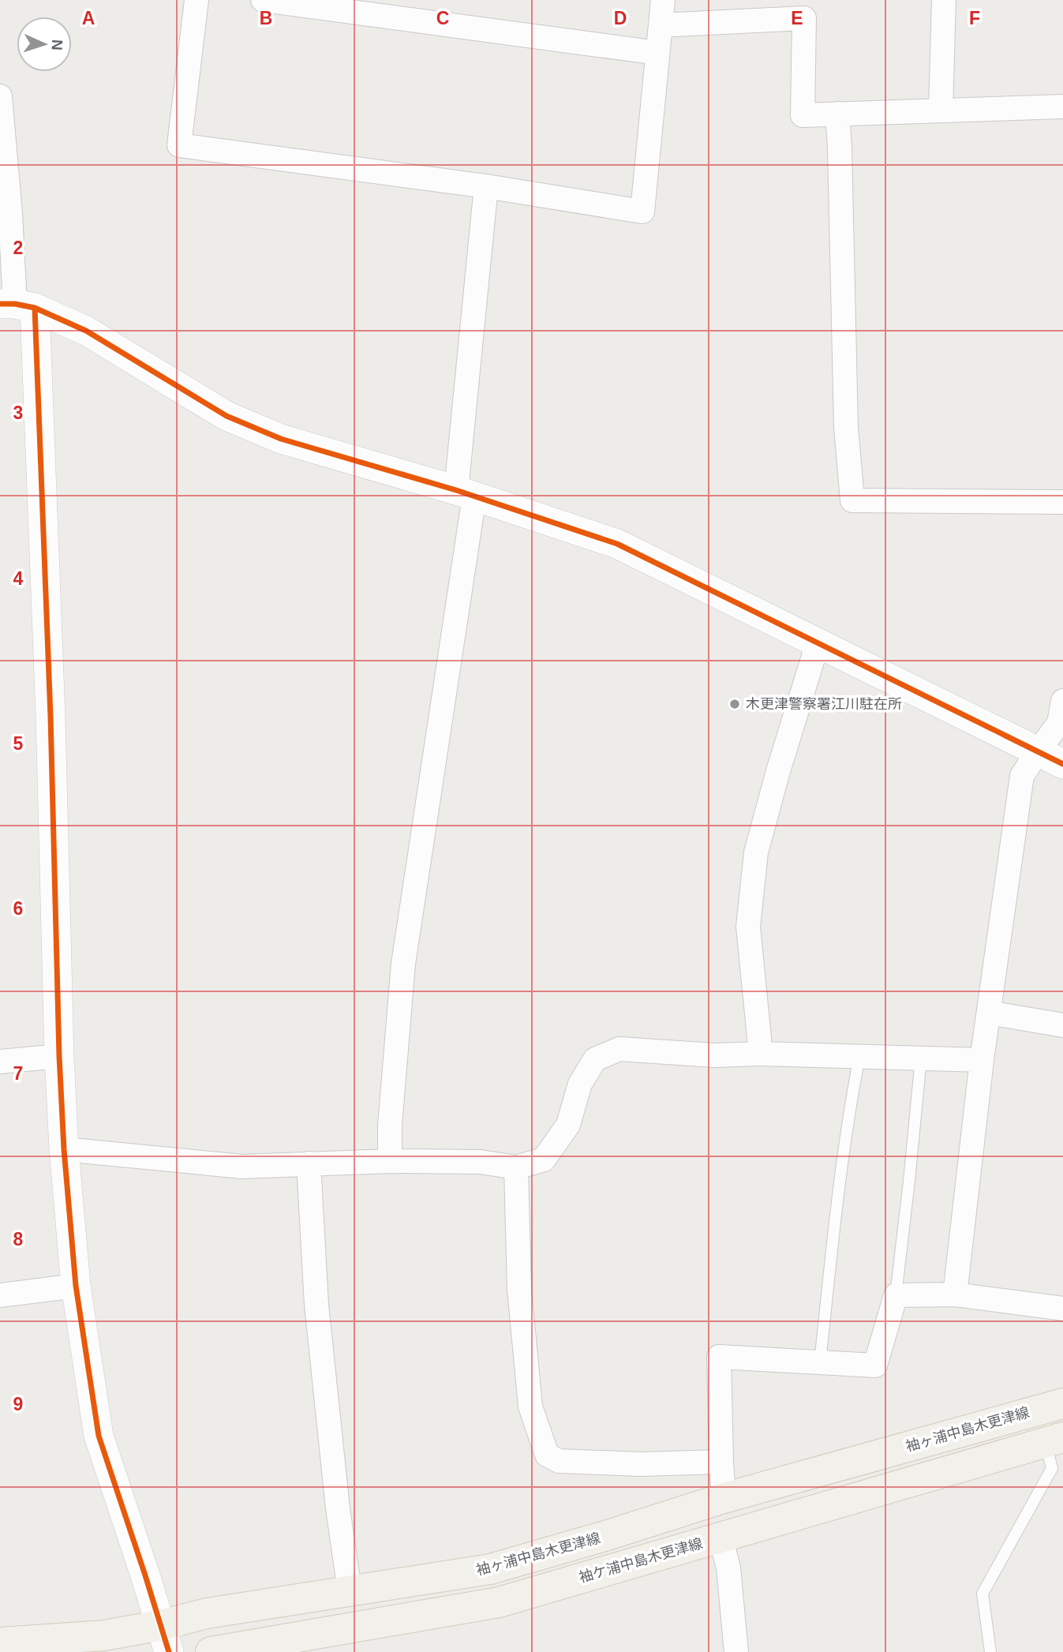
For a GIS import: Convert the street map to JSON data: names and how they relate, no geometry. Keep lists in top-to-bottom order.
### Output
{
  "streets": {
    "main road": ["袖ヶ浦中島木更津線", "袖ケ浦中島木更津線"]
  },
  "places": ["木更津警察署江川駐在所"],
  "north": "right",
  "grid": {
    "columns": [
      "A",
      "B",
      "C",
      "D",
      "E",
      "F"
    ],
    "rows": [
      "2",
      "3",
      "4",
      "5",
      "6",
      "7",
      "8",
      "9"
    ]
  }
}
